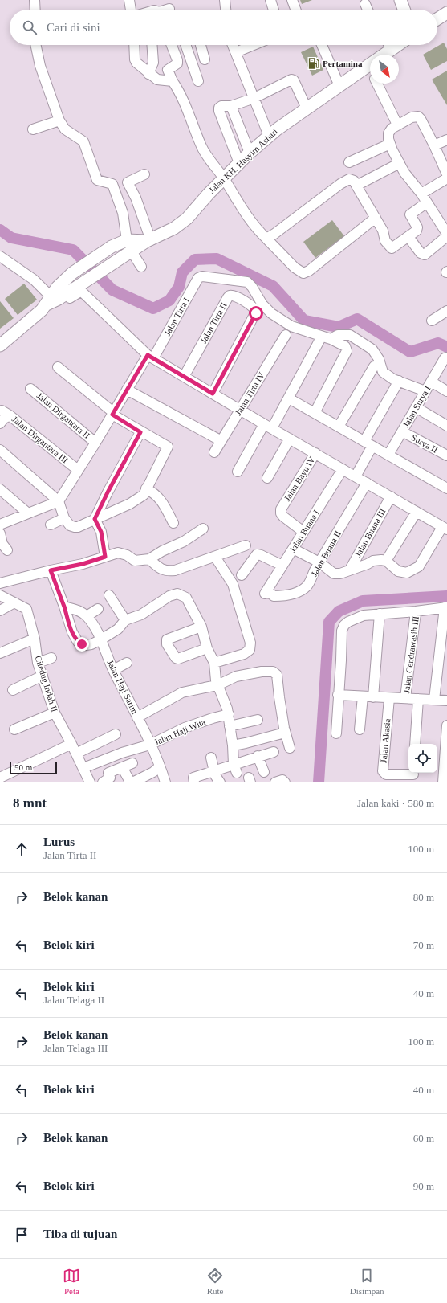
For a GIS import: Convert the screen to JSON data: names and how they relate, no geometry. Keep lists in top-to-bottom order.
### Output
{
  "streets": {
    "main road": ["Jalan KH. Hasyim Ashari"],
    "street": [
      "Jalan Tirta I",
      "Jalan Tirta II",
      "Jalan Tirta IV",
      "Jalan Surya I",
      "Jalan Dirgantara II",
      "Jalan Dirgantara III",
      "Surya II",
      "Jalan Bayu IV",
      "Jalan Buana I",
      "Jalan Buana III",
      "Jalan Buana II",
      "Jalan Cendrawasih III",
      "Ciledug Indah II",
      "Jalan Haji Sarim",
      "Jalan Haji Wita",
      "Jalan Akasia"
    ]
  },
  "crossings": [
    ["Jalan Tirta I", "Jalan Dirgantara II"],
    ["Jalan Tirta I", "Jalan Dirgantara III"],
    ["Jalan Surya I", "Surya II"],
    ["Jalan Bayu IV", "Jalan Buana I"],
    ["Jalan Buana I", "Jalan Buana II"],
    ["Ciledug Indah II", "Jalan Haji Wita"],
    ["Jalan Haji Sarim", "Jalan Haji Wita"]
  ],
  "places": {
    "fuel station": ["Pertamina"]
  },
  "scale_bar": "50 m",
  "north": "bottom right",
  "page": {
    "search": "Cari di sini",
    "scale": "50 m",
    "heading": ["8 mnt", "Jalan kaki · 580 m"],
    "list": [
      ["Lurus", "Jalan Tirta II", "100 m"],
      ["Belok kanan", "80 m"],
      ["Belok kiri", "70 m"],
      ["Belok kiri", "Jalan Telaga II", "40 m"],
      ["Belok kanan", "Jalan Telaga III", "100 m"],
      ["Belok kiri", "40 m"],
      ["Belok kanan", "60 m"],
      ["Belok kiri", "90 m"],
      "Tiba di tujuan"
    ],
    "nav": ["Peta", "Rute", "Disimpan"]
  }
}
